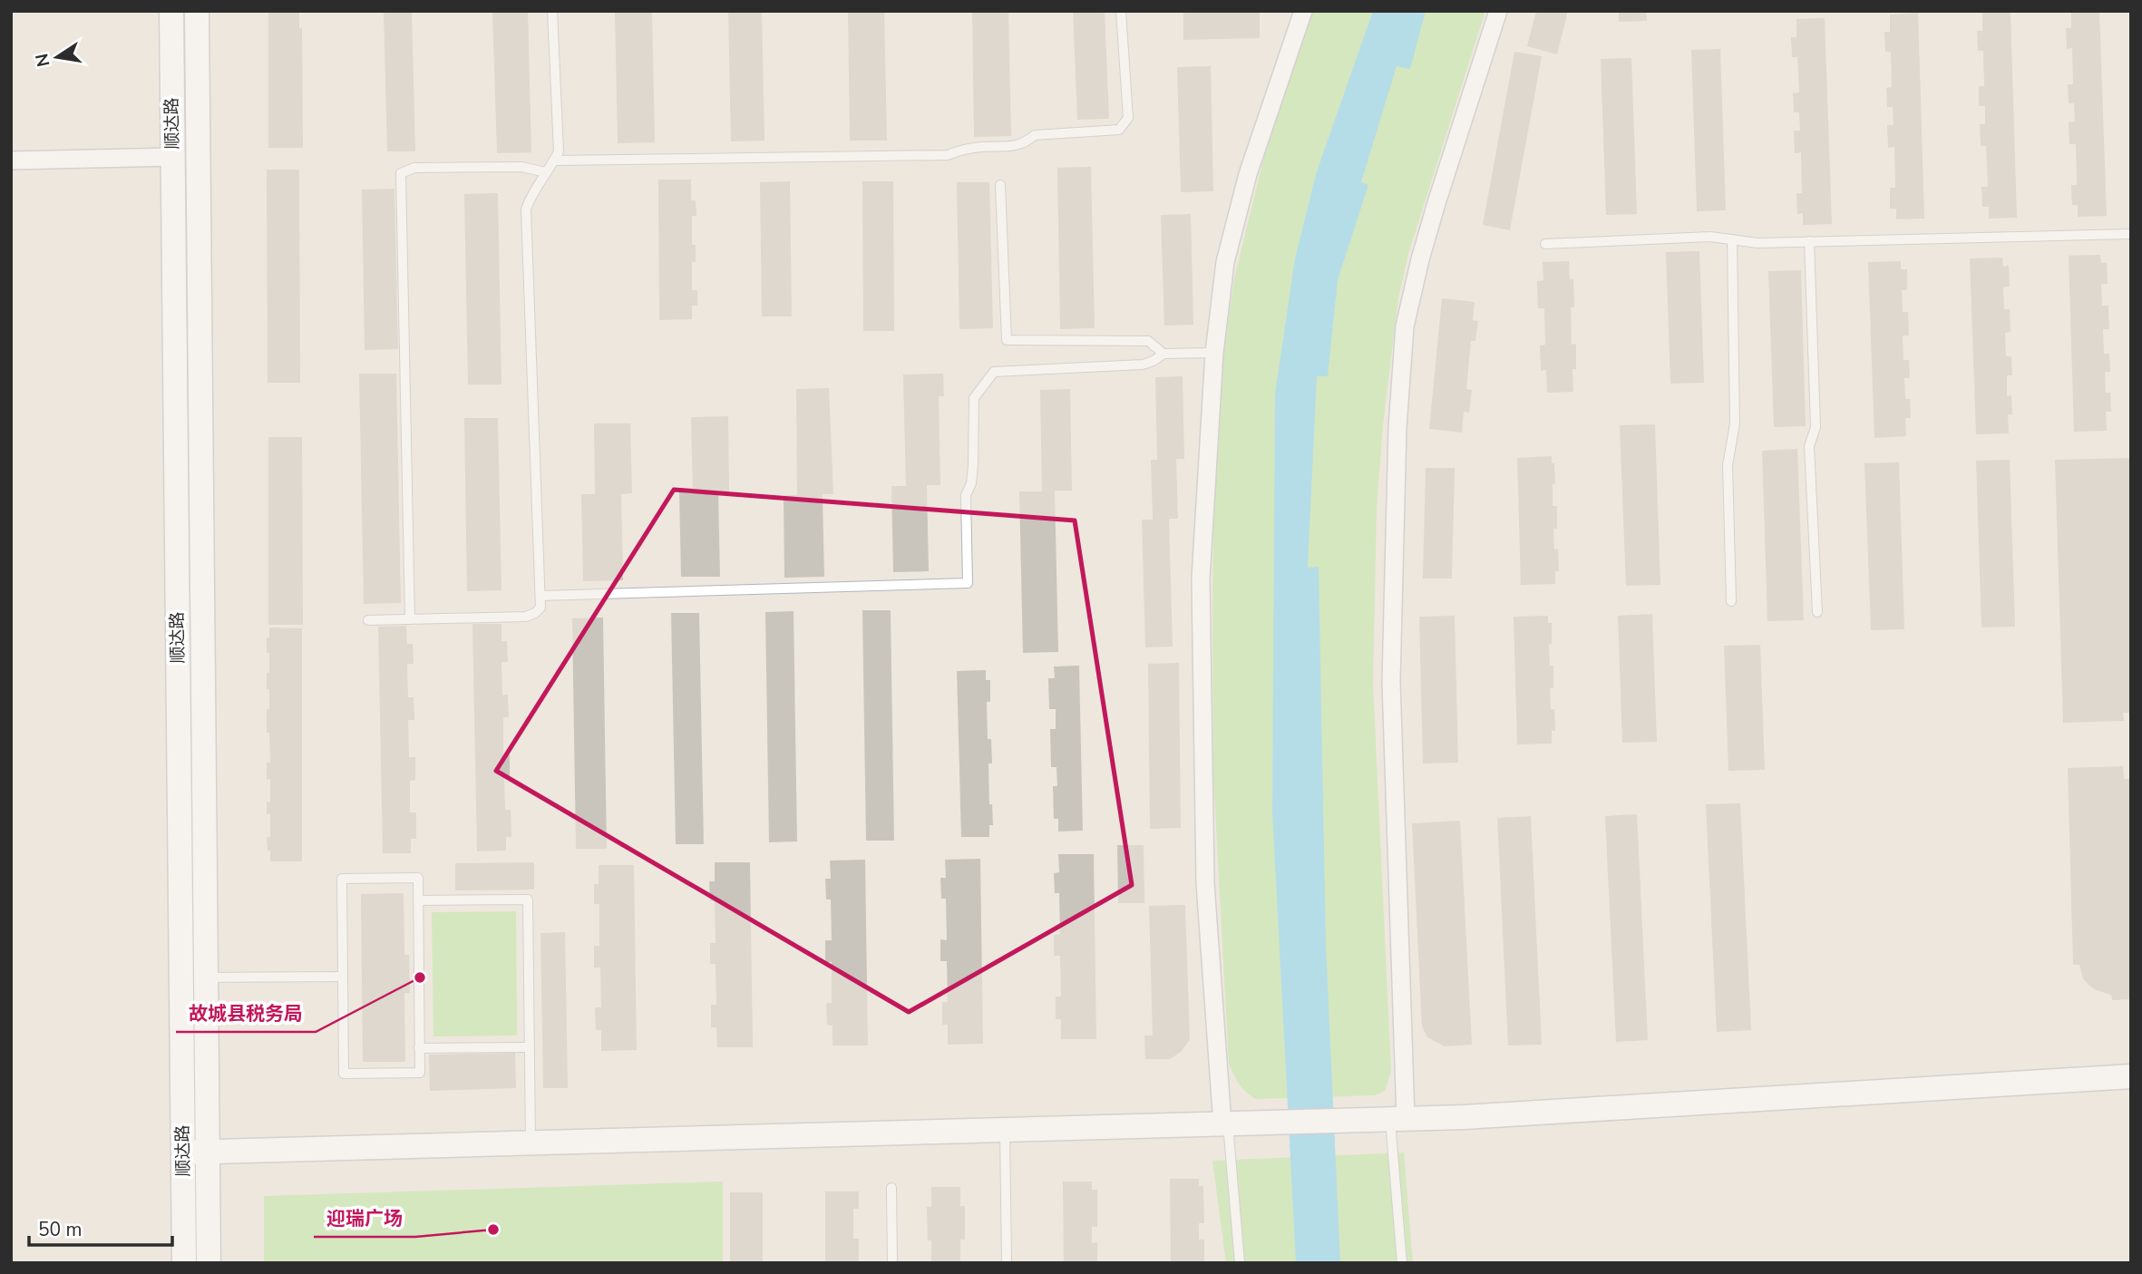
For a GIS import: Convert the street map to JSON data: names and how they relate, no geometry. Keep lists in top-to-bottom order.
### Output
{
  "streets": {
    "main road": ["顺达路"]
  },
  "places": ["故城县税务局", "迎瑞广场"],
  "scale_bar": "50 m",
  "north": "left"
}
